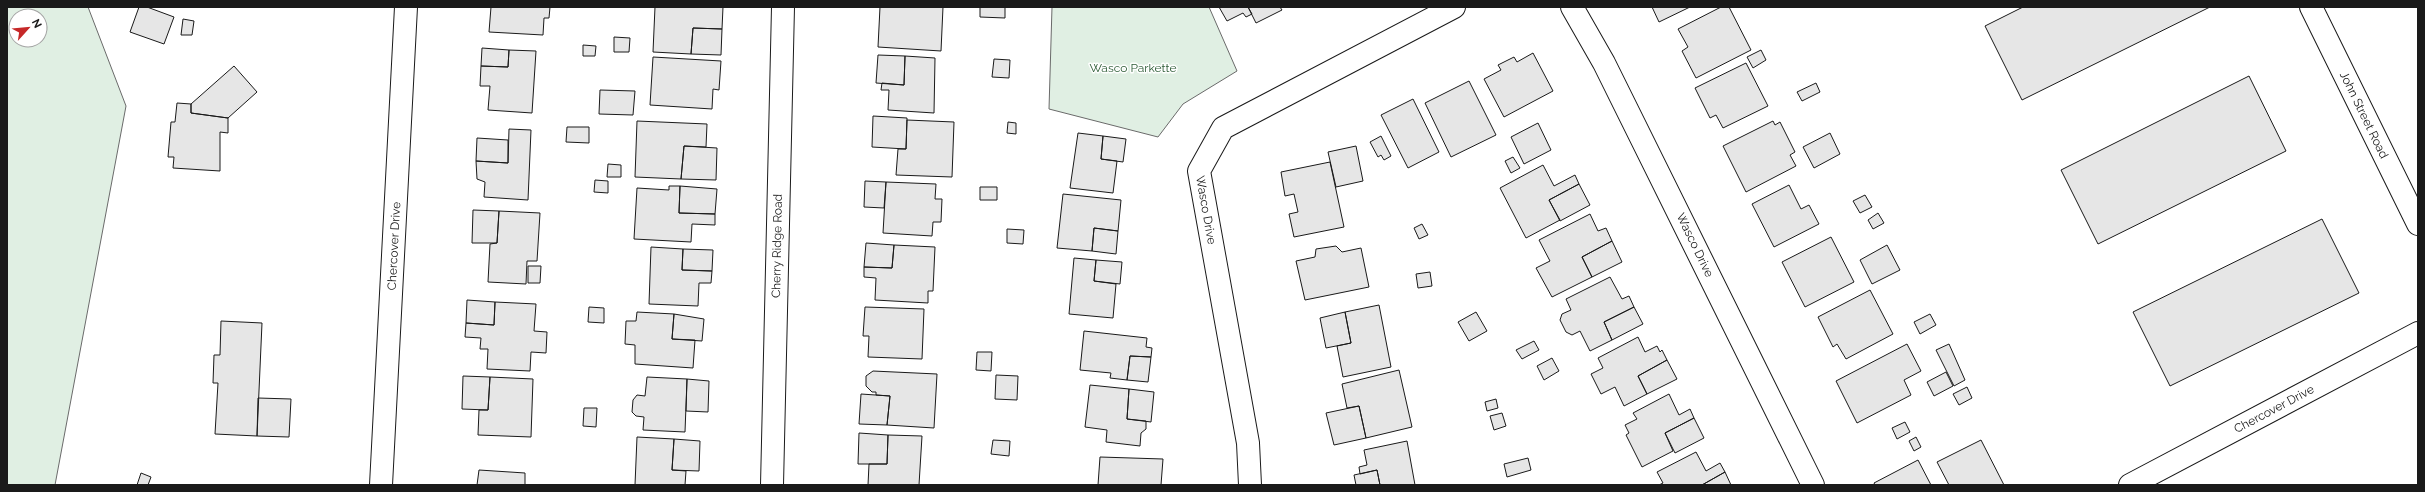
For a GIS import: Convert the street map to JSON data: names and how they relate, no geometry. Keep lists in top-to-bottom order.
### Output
{
  "streets": {
    "street": [
      "John Street Road",
      "Wasco Drive",
      "Chercover Drive",
      "Cherry Ridge Road"
    ]
  },
  "parks": ["Wasco Parkette"],
  "north": "top right"
}
